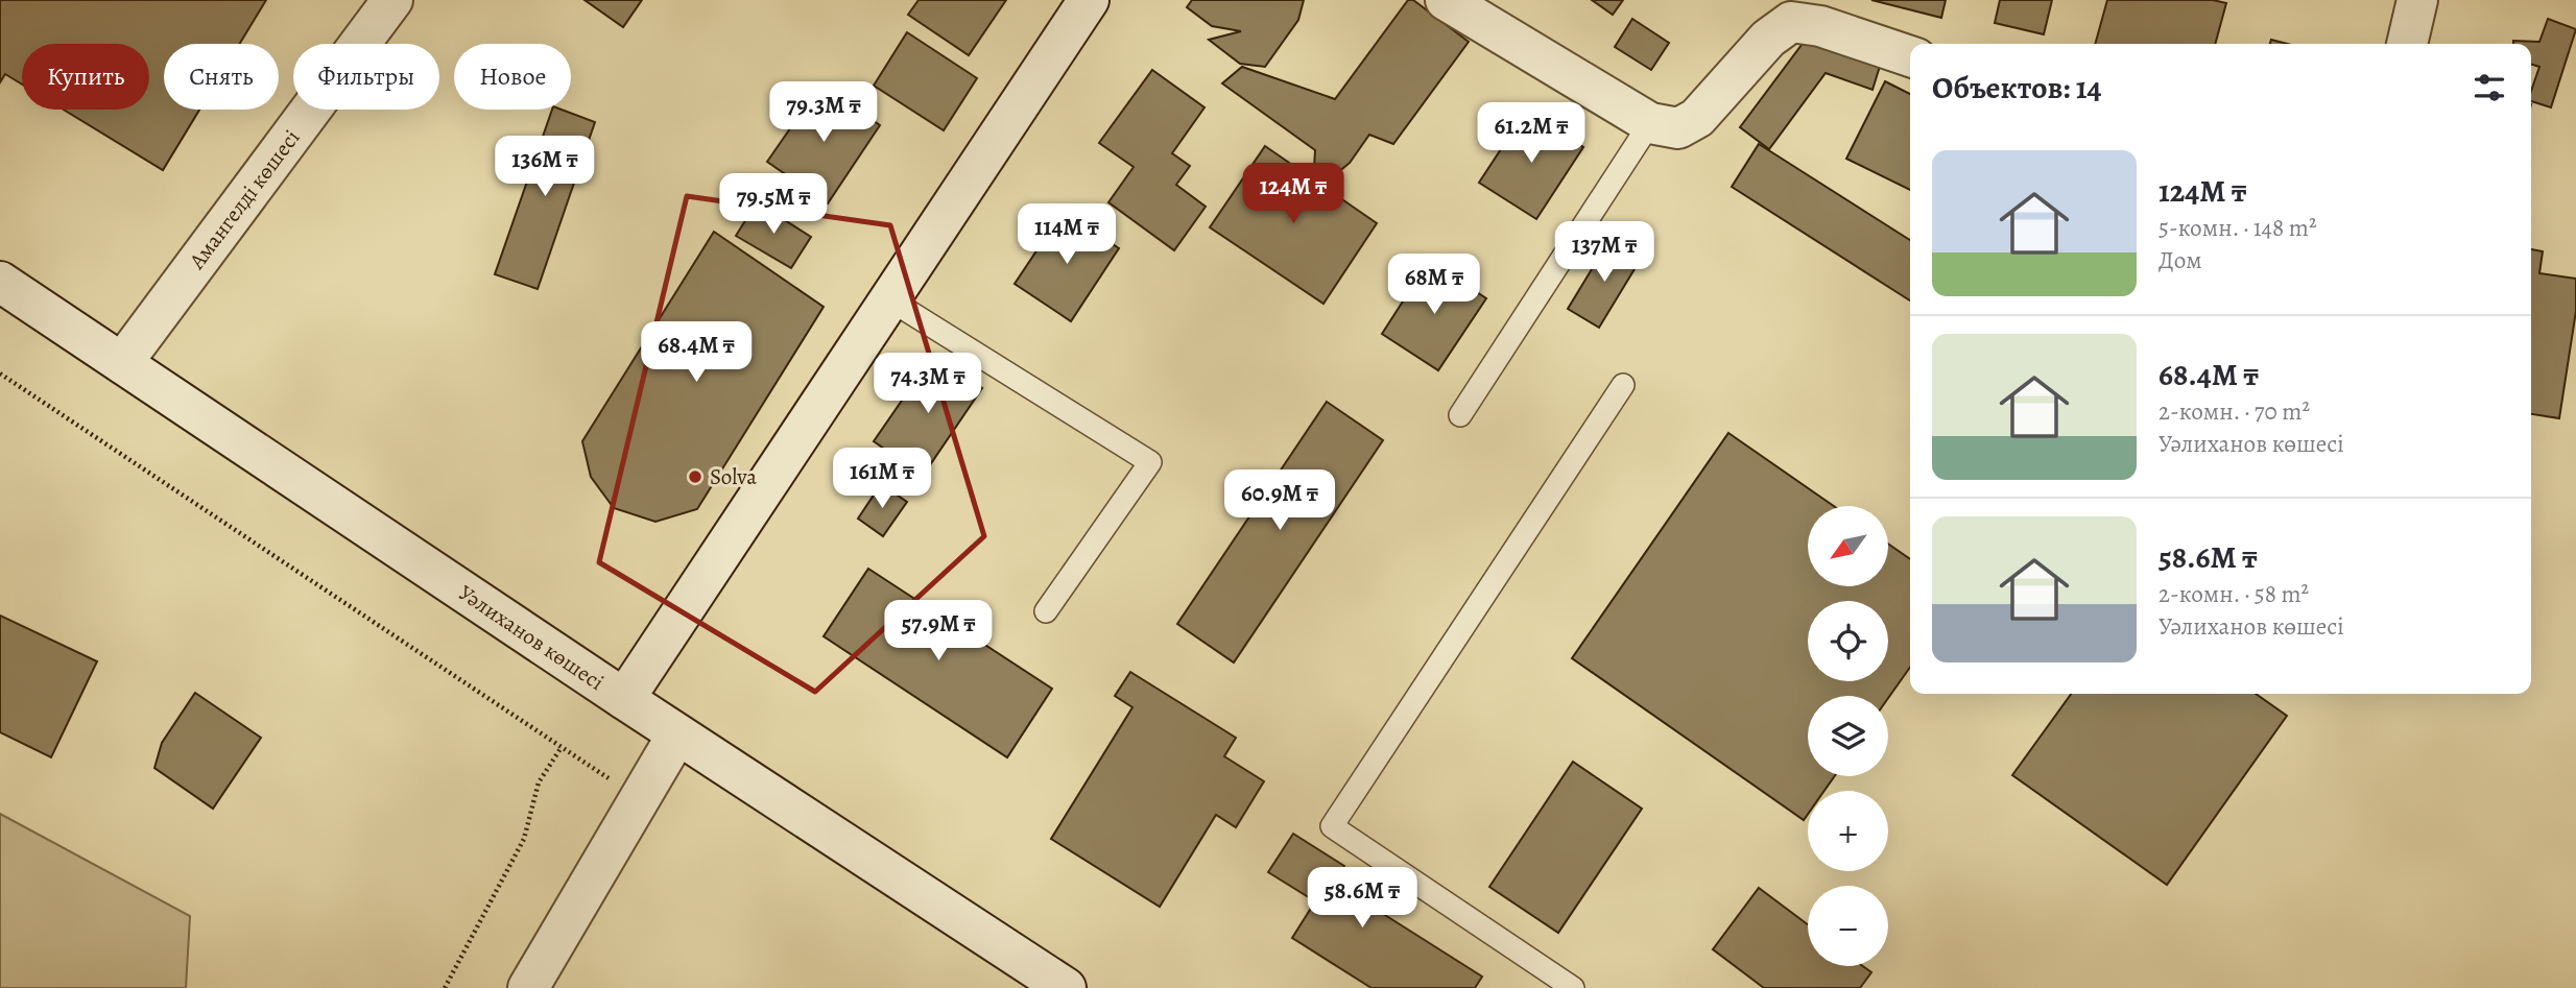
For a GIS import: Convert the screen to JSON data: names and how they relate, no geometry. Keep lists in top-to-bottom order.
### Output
{
  "streets": {
    "street": ["Амангелді көшесі", "Уәлиханов көшесі"]
  },
  "crossings": [
    ["Амангелді көшесі", "Уәлиханов көшесі"]
  ],
  "places": ["Solva"],
  "north": "bottom left",
  "page": {
    "chip": [
      "Купить",
      "Снять",
      "Фильтры",
      "Новое"
    ],
    "heading": "Объектов: 14",
    "price": [
      "79.3M ₸",
      "61.2M ₸",
      "136M ₸",
      "124M ₸",
      "79.5M ₸",
      "114M ₸",
      "137M ₸",
      "68M ₸",
      "68.4M ₸",
      "74.3M ₸",
      "161M ₸",
      "60.9M ₸",
      "57.9M ₸",
      "58.6M ₸"
    ],
    "list": [
      {
        "name": "124M ₸",
        "note": "5-комн. · 148 m² · Дом"
      },
      {
        "name": "68.4M ₸",
        "note": "2-комн. · 70 m² · Уәлиханов көшесі"
      },
      {
        "name": "58.6M ₸",
        "note": "2-комн. · 58 m² · Уәлиханов көшесі"
      }
    ],
    "map_buttons": ["+", "−"]
  }
}
